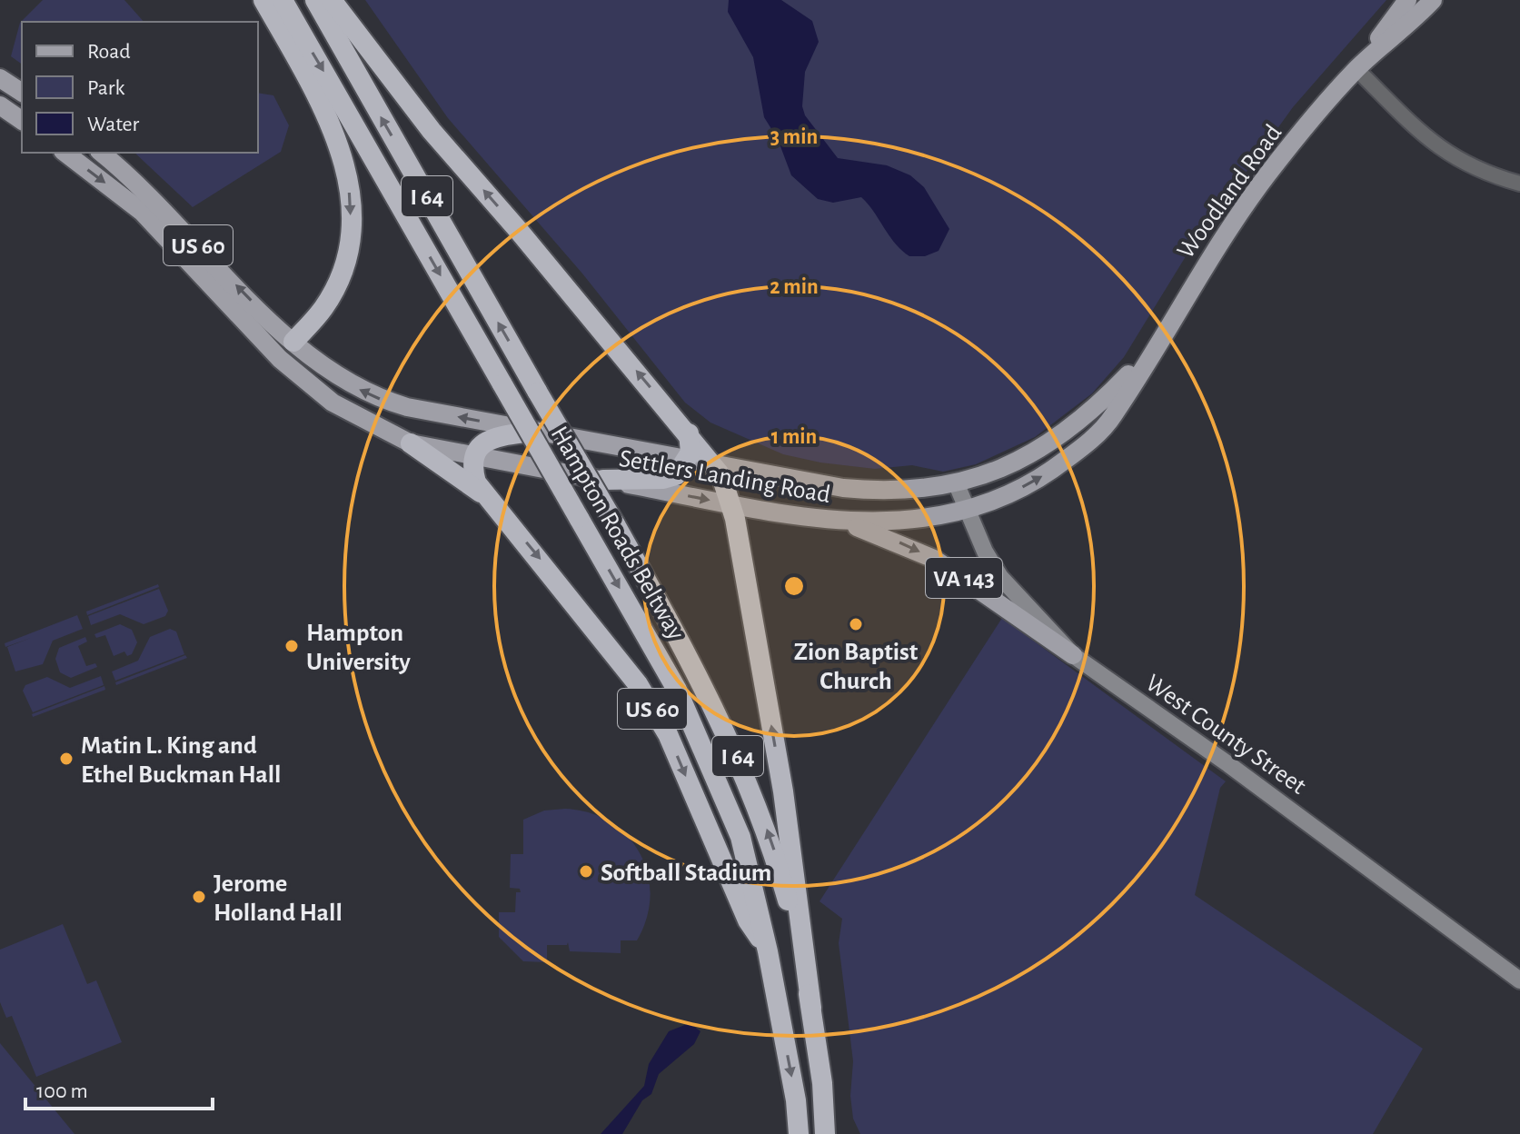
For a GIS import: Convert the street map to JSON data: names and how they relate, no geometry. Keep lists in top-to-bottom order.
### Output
{
  "streets": {
    "highway": ["I 64", "US 60", "Hampton Roads Beltway"],
    "main road": [
      "Woodland Road",
      "Settlers Landing Road",
      "VA 143",
      "West County Street"
    ]
  },
  "crossings": [
    ["Woodland Road", "Settlers Landing Road"],
    ["Woodland Road", "West County Street"],
    ["US 60", "Settlers Landing Road"],
    ["US 60", "Hampton Roads Beltway"],
    ["Settlers Landing Road", "VA 143"],
    ["Settlers Landing Road", "West County Street"],
    ["VA 143", "West County Street"]
  ],
  "places": [
    "Zion Baptist Church",
    "Hampton University",
    "Matin L. King and Ethel Buckman Hall",
    "Softball Stadium",
    "Jerome Holland Hall"
  ],
  "legend": ["Road", "Park", "Water"],
  "scale_bar": "100 m",
  "rings": ["3 min", "2 min", "1 min"]
}
